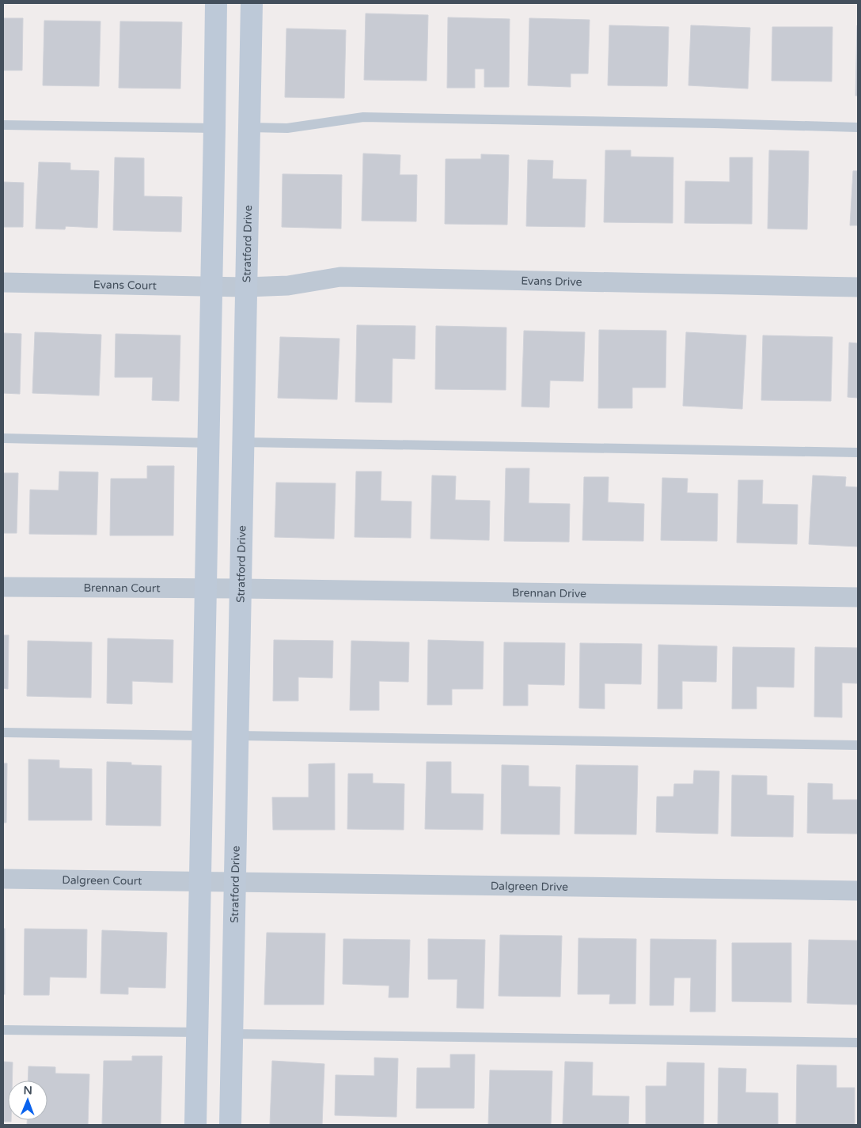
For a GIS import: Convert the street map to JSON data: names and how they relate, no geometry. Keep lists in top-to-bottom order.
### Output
{
  "streets": {
    "street": [
      "Stratford Drive",
      "Evans Drive",
      "Evans Court",
      "Brennan Court",
      "Brennan Drive",
      "Dalgreen Court",
      "Dalgreen Drive"
    ]
  },
  "crossings": [
    ["Stratford Drive", "Evans Drive"],
    ["Stratford Drive", "Evans Court"],
    ["Stratford Drive", "Brennan Court"],
    ["Stratford Drive", "Brennan Drive"],
    ["Stratford Drive", "Dalgreen Drive"],
    ["Evans Drive", "Evans Court"],
    ["Brennan Court", "Brennan Drive"],
    ["Dalgreen Court", "Dalgreen Drive"]
  ],
  "north": "top"
}
